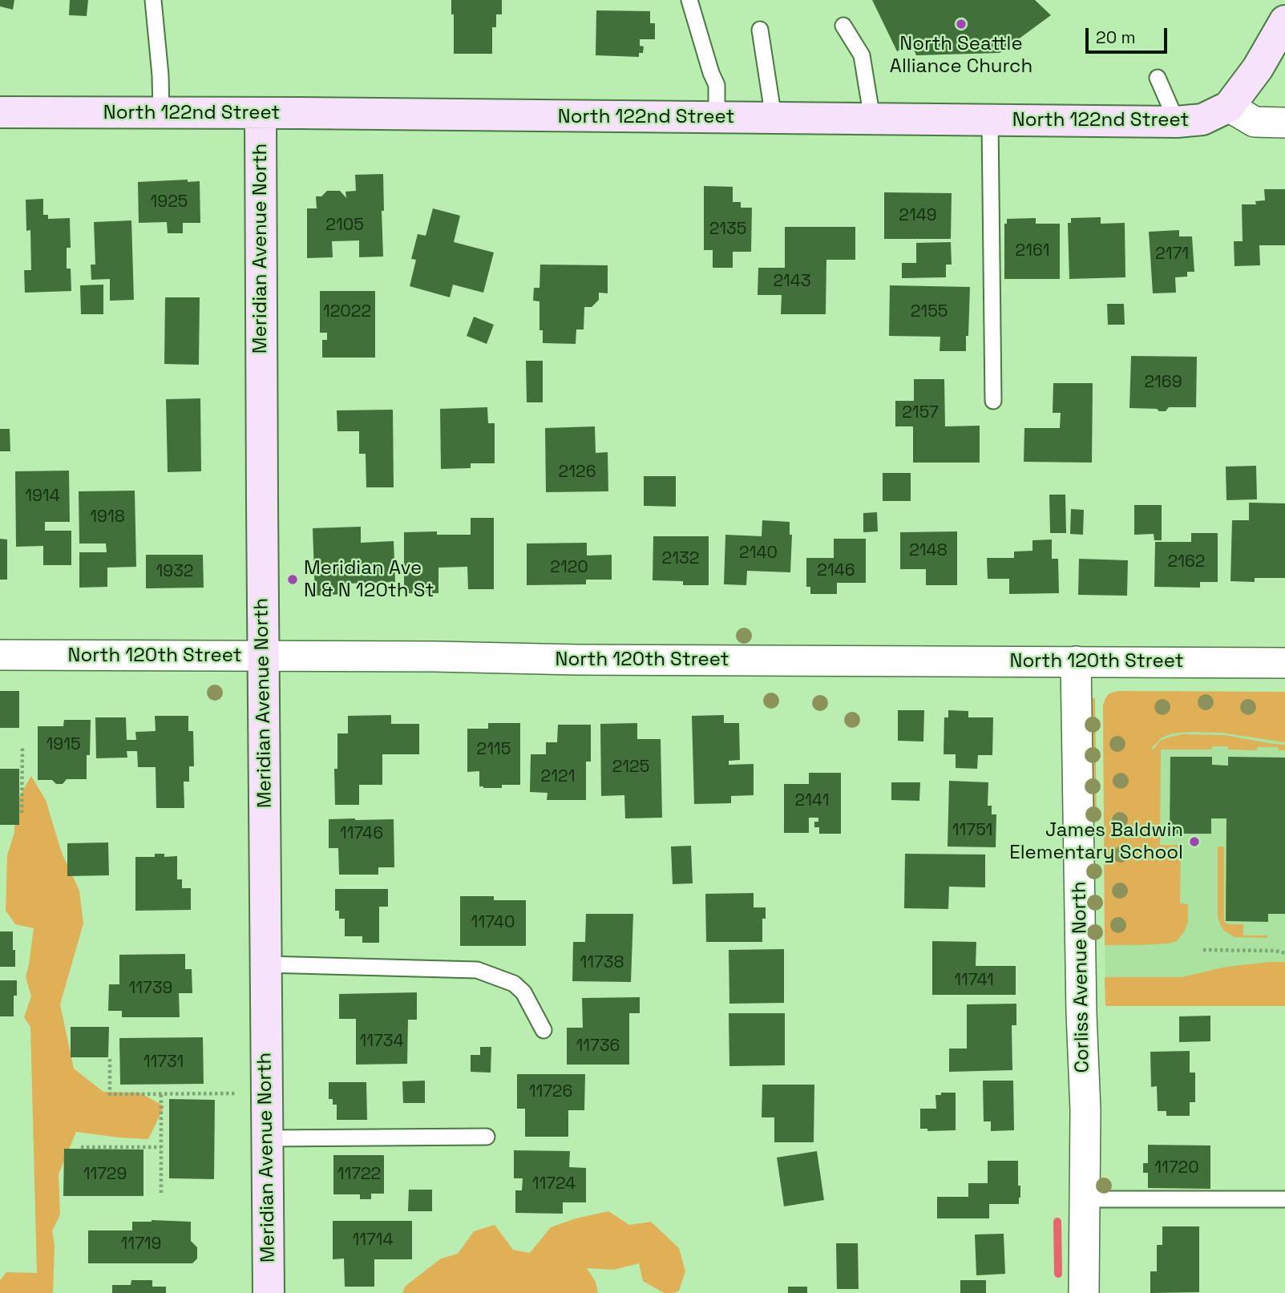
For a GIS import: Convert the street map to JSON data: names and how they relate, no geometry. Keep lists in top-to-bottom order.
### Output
{
  "streets": {
    "street": [
      "North 122nd Street",
      "Meridian Avenue North",
      "North 120th Street",
      "Corliss Avenue North"
    ]
  },
  "crossings": [
    ["North 122nd Street", "Meridian Avenue North"],
    ["Meridian Avenue North", "North 120th Street"],
    ["North 120th Street", "Corliss Avenue North"]
  ],
  "places": ["North Seattle Alliance Church", "Meridian Ave N & N 120th St", "James Baldwin Elementary School"],
  "house_numbers": [
    "1925",
    "2149",
    "2105",
    "2135",
    "2161",
    "2171",
    "2143",
    "12022",
    "2155",
    "2169",
    "2157",
    "2126",
    "1914",
    "1918",
    "2148",
    "2140",
    "2132",
    "2162",
    "2120",
    "2146",
    "1932",
    "1915",
    "2115",
    "2125",
    "2121",
    "2141",
    "11751",
    "11746",
    "11740",
    "11738",
    "11741",
    "11739",
    "11734",
    "11736",
    "11731",
    "11726",
    "11720",
    "11729",
    "11722",
    "11724",
    "11714",
    "11719"
  ],
  "scale_bar": "20 m"
}
